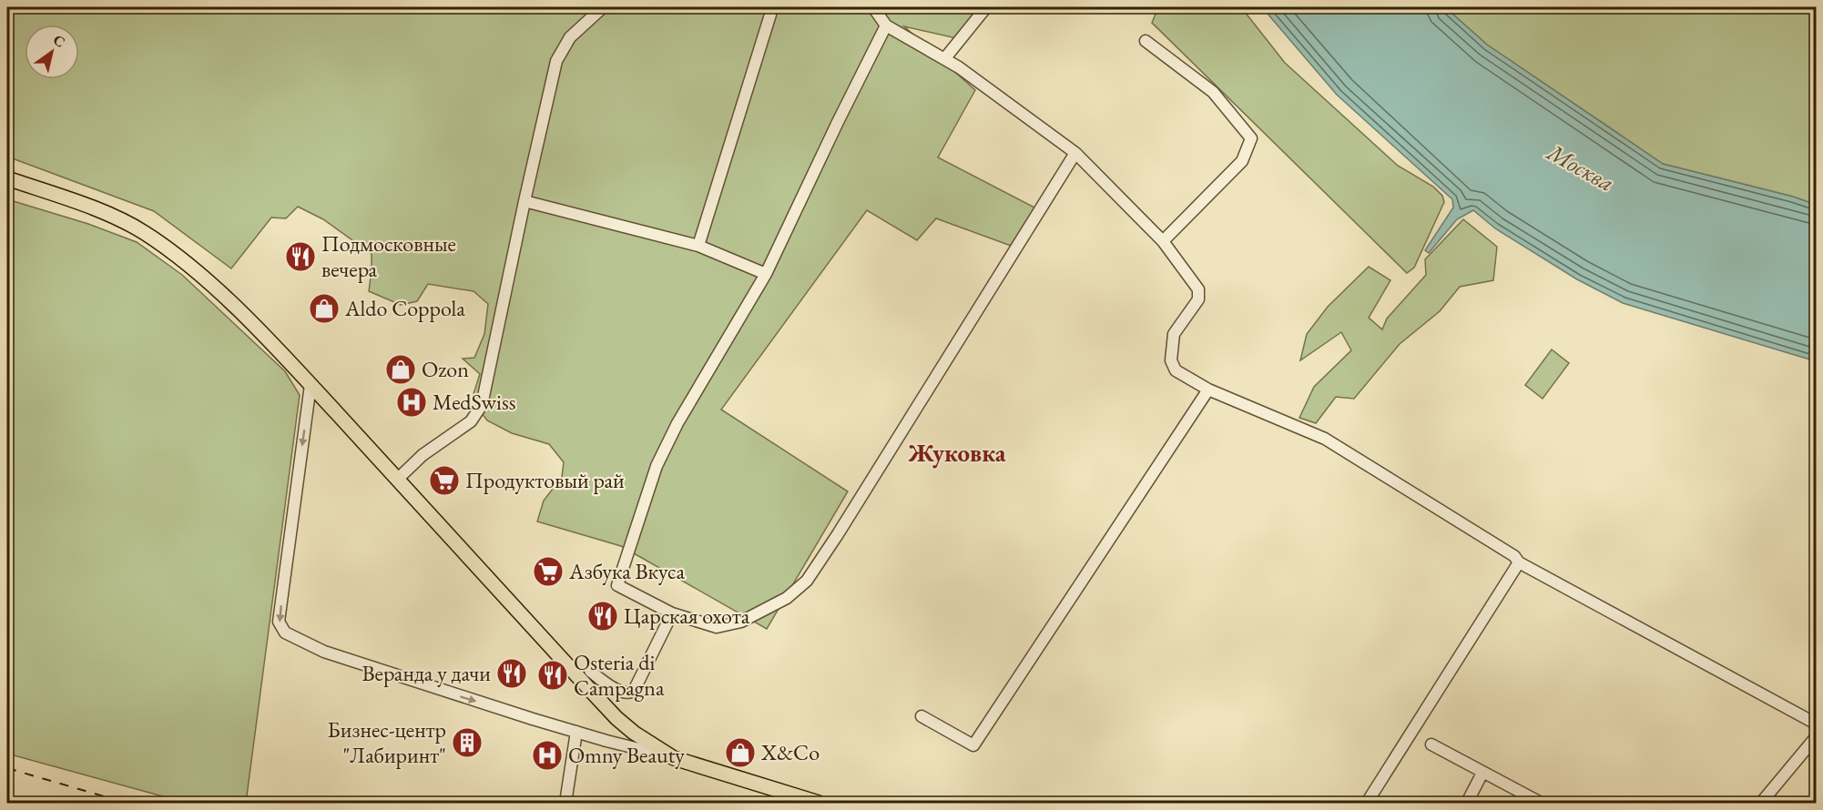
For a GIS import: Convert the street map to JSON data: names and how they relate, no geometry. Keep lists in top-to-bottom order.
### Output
{
  "districts": ["Жуковка"],
  "water": ["Москва"],
  "places": {
    "restaurant": [
      "Подмосковные вечера",
      "Царская охота",
      "Веранда у дачи",
      "Osteria di Campagna"
    ],
    "shop": ["Aldo Coppola", "Ozon", "X&Co"],
    "hospital": ["MedSwiss", "Omny Beauty"],
    "supermarket": ["Продуктовый рай", "Азбука Вкуса"],
    "building": ["Бизнес-центр \"Лабиринт\""]
  },
  "north": "top right"
}
